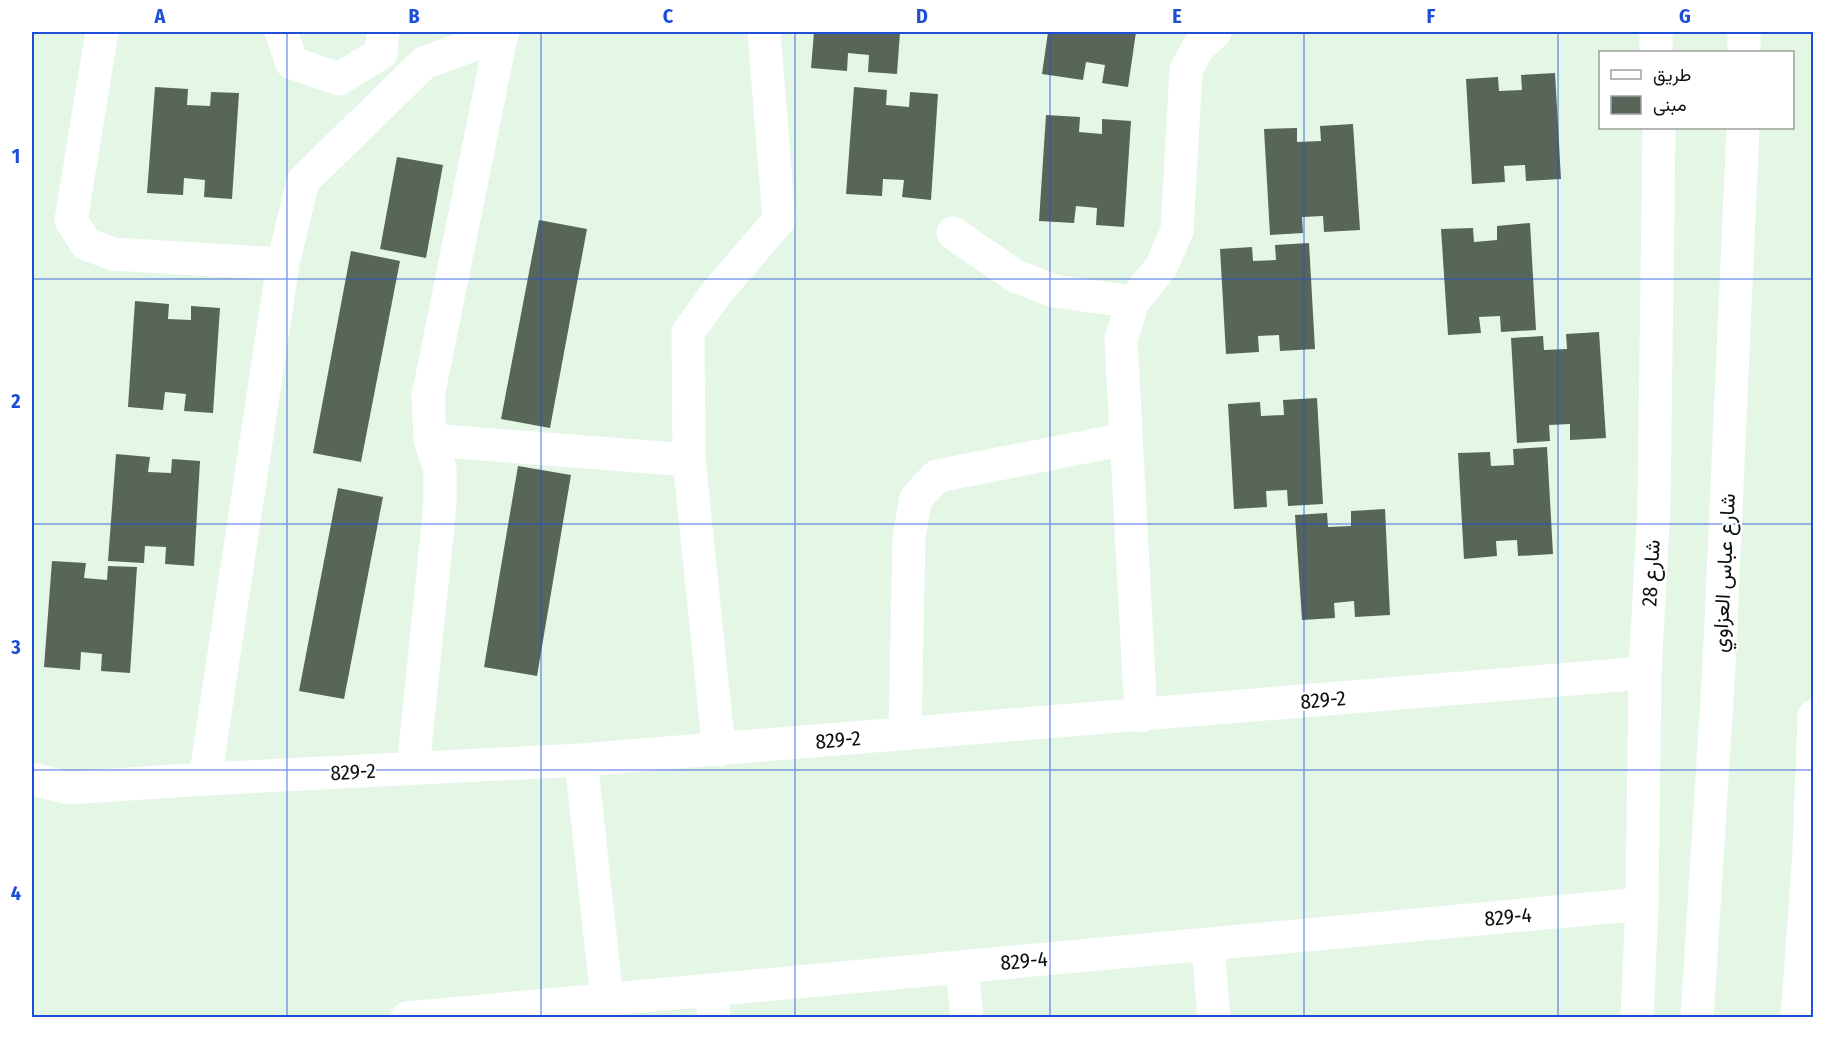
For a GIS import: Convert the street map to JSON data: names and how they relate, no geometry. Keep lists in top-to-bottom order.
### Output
{
  "streets": {
    "street": [
      "شارع 28",
      "شارع عباس العزاوي",
      "829-2",
      "829-4"
    ]
  },
  "crossings": [
    ["شارع 28", "829-2"],
    ["شارع 28", "829-4"]
  ],
  "legend": ["طريق", "مبنى"],
  "grid": {
    "columns": [
      "A",
      "B",
      "C",
      "D",
      "E",
      "F",
      "G"
    ],
    "rows": [
      "1",
      "2",
      "3",
      "4"
    ]
  }
}
